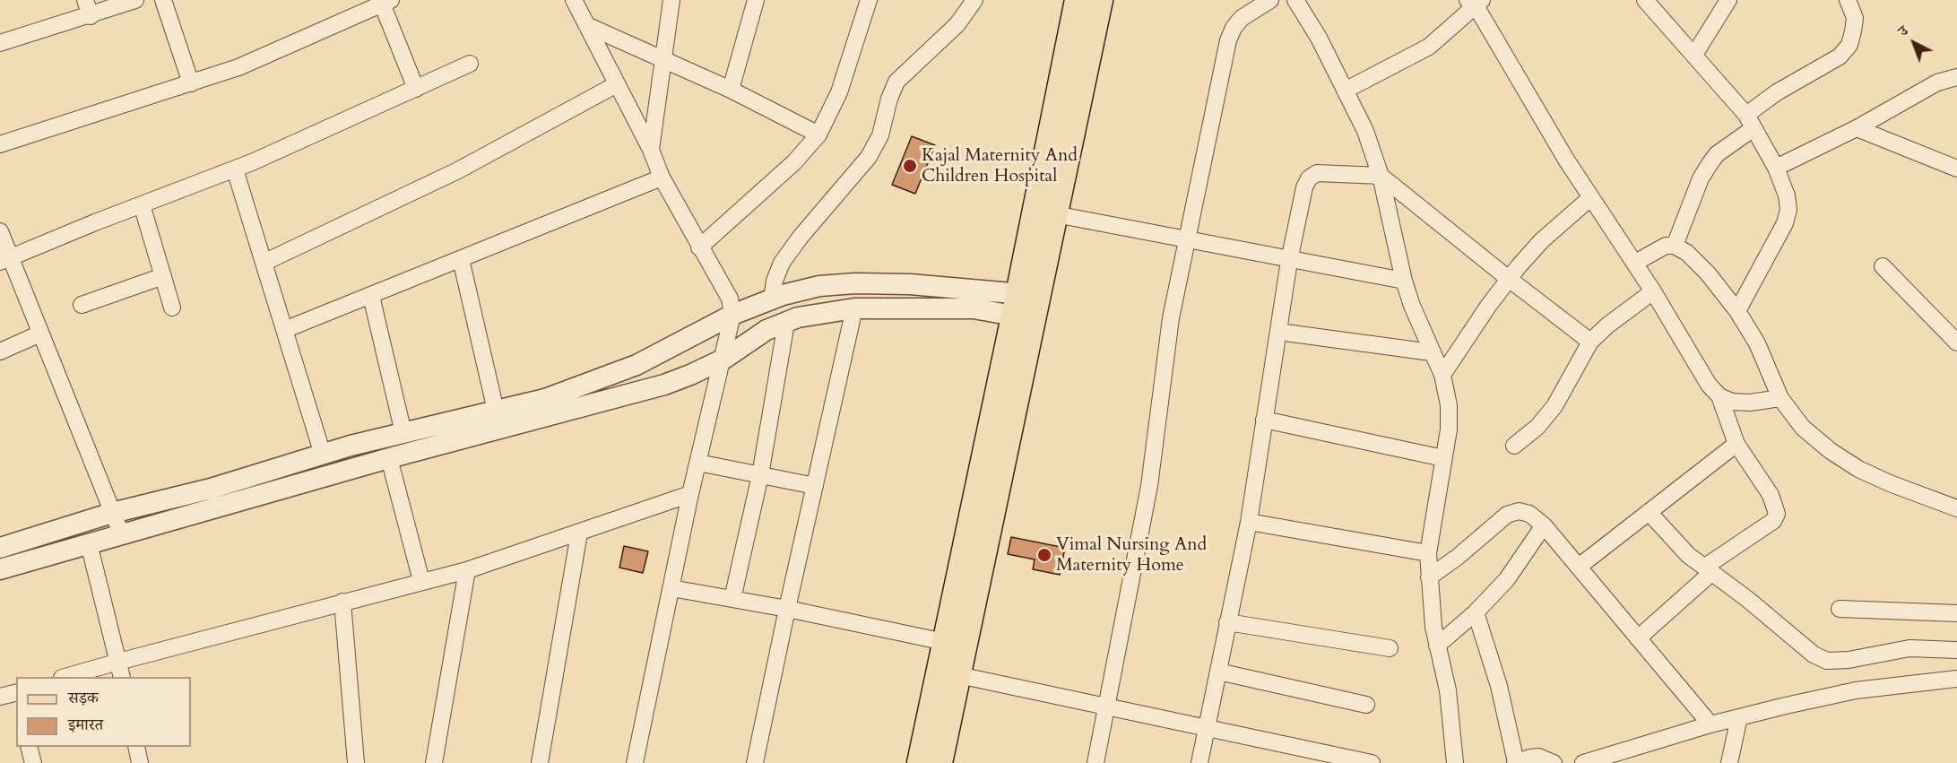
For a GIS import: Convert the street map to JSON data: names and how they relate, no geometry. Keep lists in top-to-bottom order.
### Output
{
  "places": ["Kajal Maternity And Children Hospital", "Vimal Nursing And Maternity Home"],
  "legend": ["सड़क", "इमारत"],
  "north": "top left"
}
